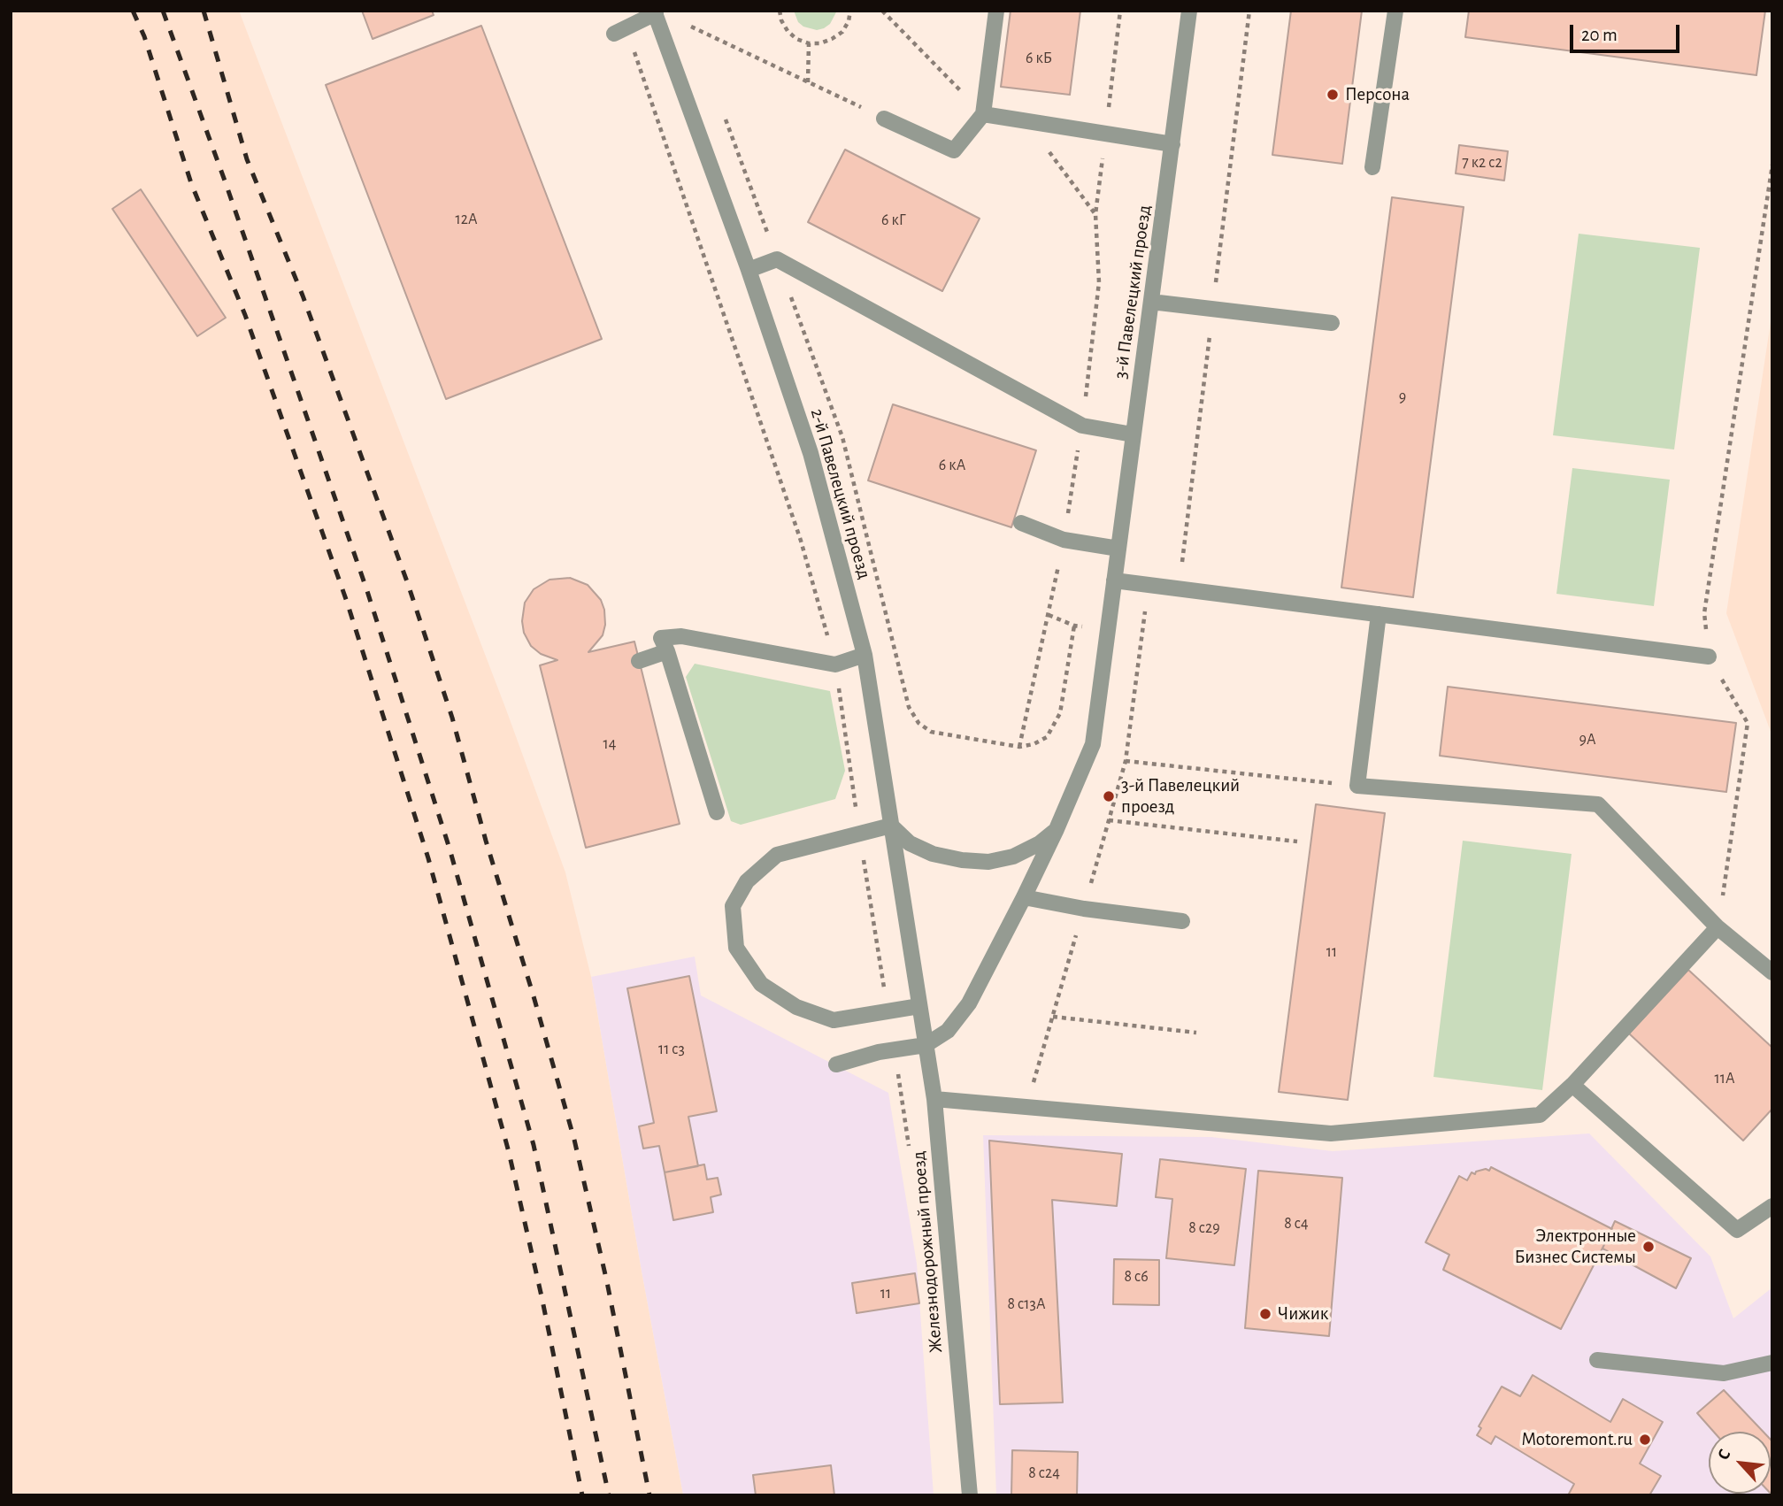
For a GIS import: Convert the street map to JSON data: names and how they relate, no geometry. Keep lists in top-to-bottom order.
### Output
{
  "streets": {
    "street": ["3-й Павелецкий проезд", "2-й Павелецкий проезд", "Железнодорожный проезд"]
  },
  "crossings": [
    ["3-й Павелецкий проезд", "Железнодорожный проезд"],
    ["2-й Павелецкий проезд", "Железнодорожный проезд"]
  ],
  "places": [
    "Персона",
    "3-й Павелецкий проезд",
    "Электронные Бизнес Системы",
    "Чижик",
    "Motoremont.ru"
  ],
  "house_numbers": [
    "6 кБ",
    "7 к2 с2",
    "12А",
    "6 кГ",
    "9",
    "6 кА",
    "9А",
    "14",
    "11",
    "11 с3",
    "11А",
    "8 с4",
    "8 с29",
    "8 с6",
    "11",
    "8 с13А",
    "8 с24"
  ],
  "scale_bar": "20 m",
  "north": "top left"
}
